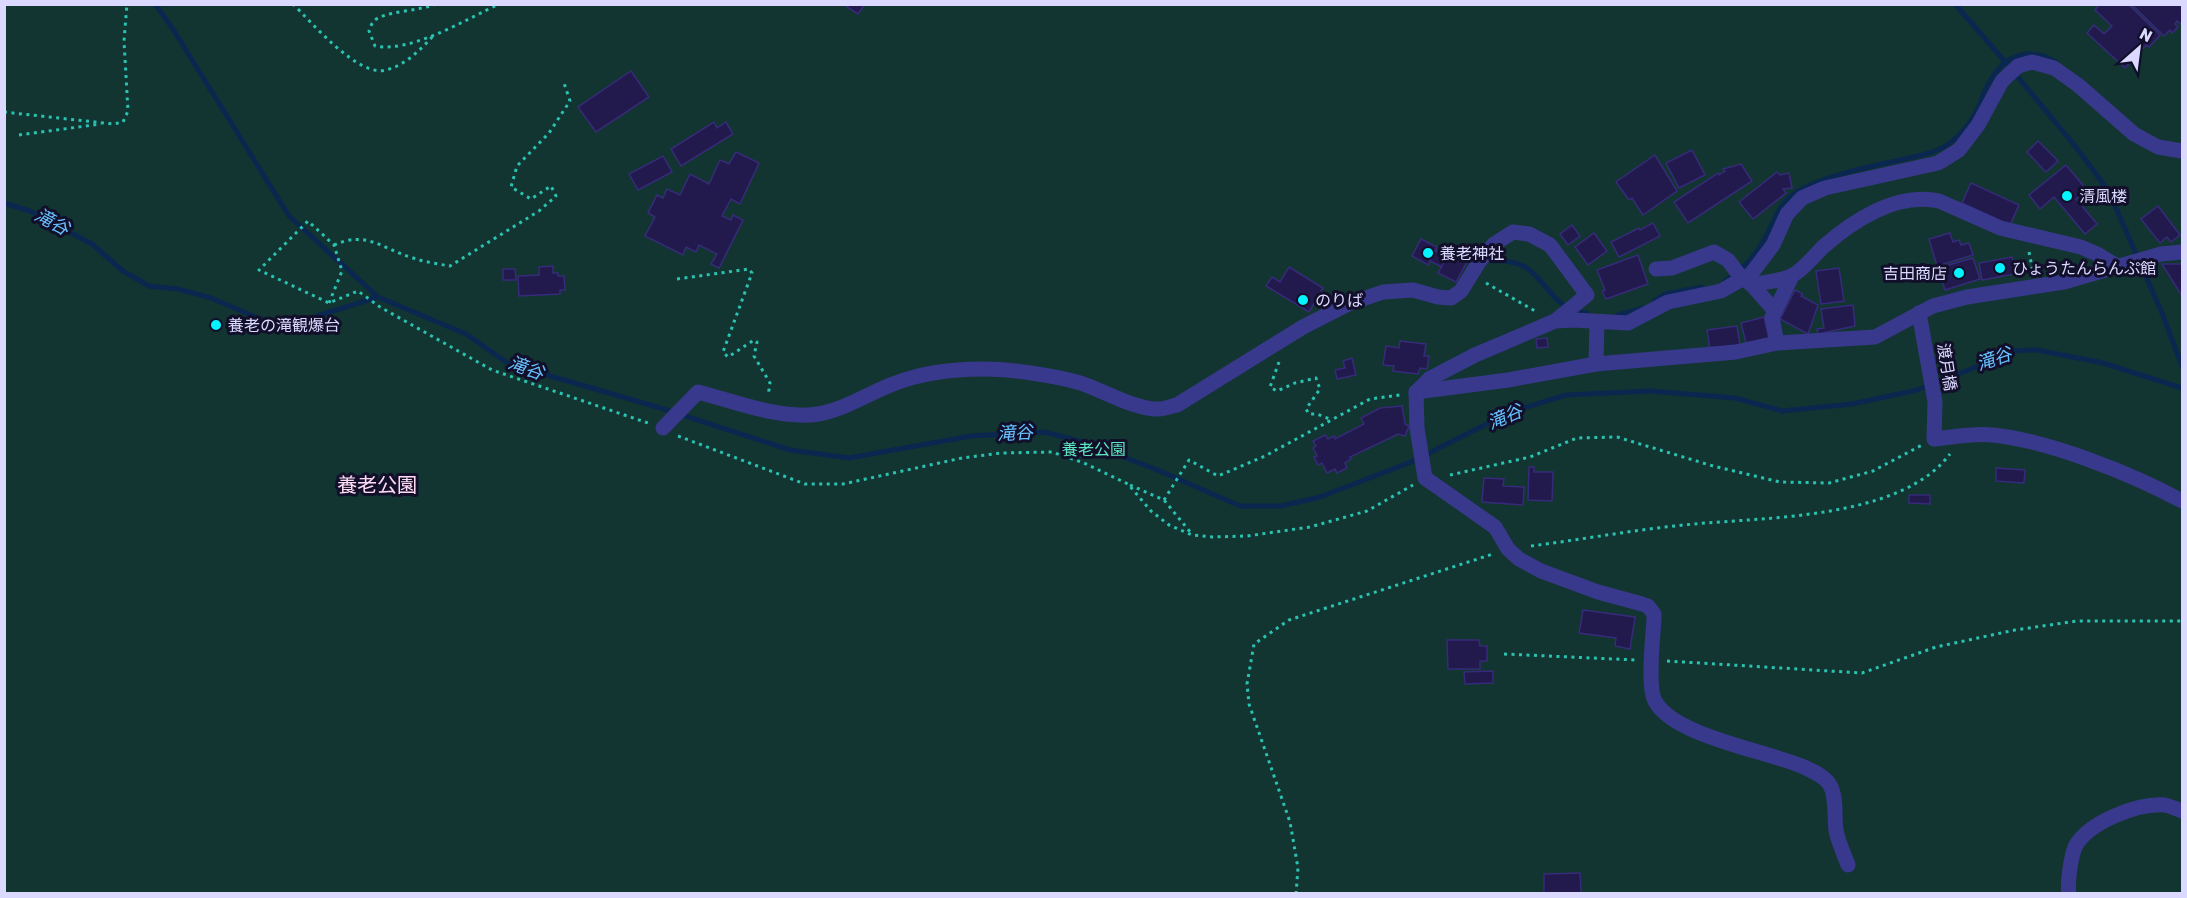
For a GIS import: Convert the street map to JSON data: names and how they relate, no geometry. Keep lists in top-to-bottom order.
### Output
{
  "streets": {
    "street": ["渡月橋"]
  },
  "districts": ["養老公園"],
  "water": ["滝谷"],
  "parks": ["養老公園"],
  "places": [
    "清風楼",
    "養老神社",
    "ひょうたんらんぷ館",
    "吉田商店",
    "のりば",
    "養老の滝観爆台"
  ],
  "north": "top right"
}
